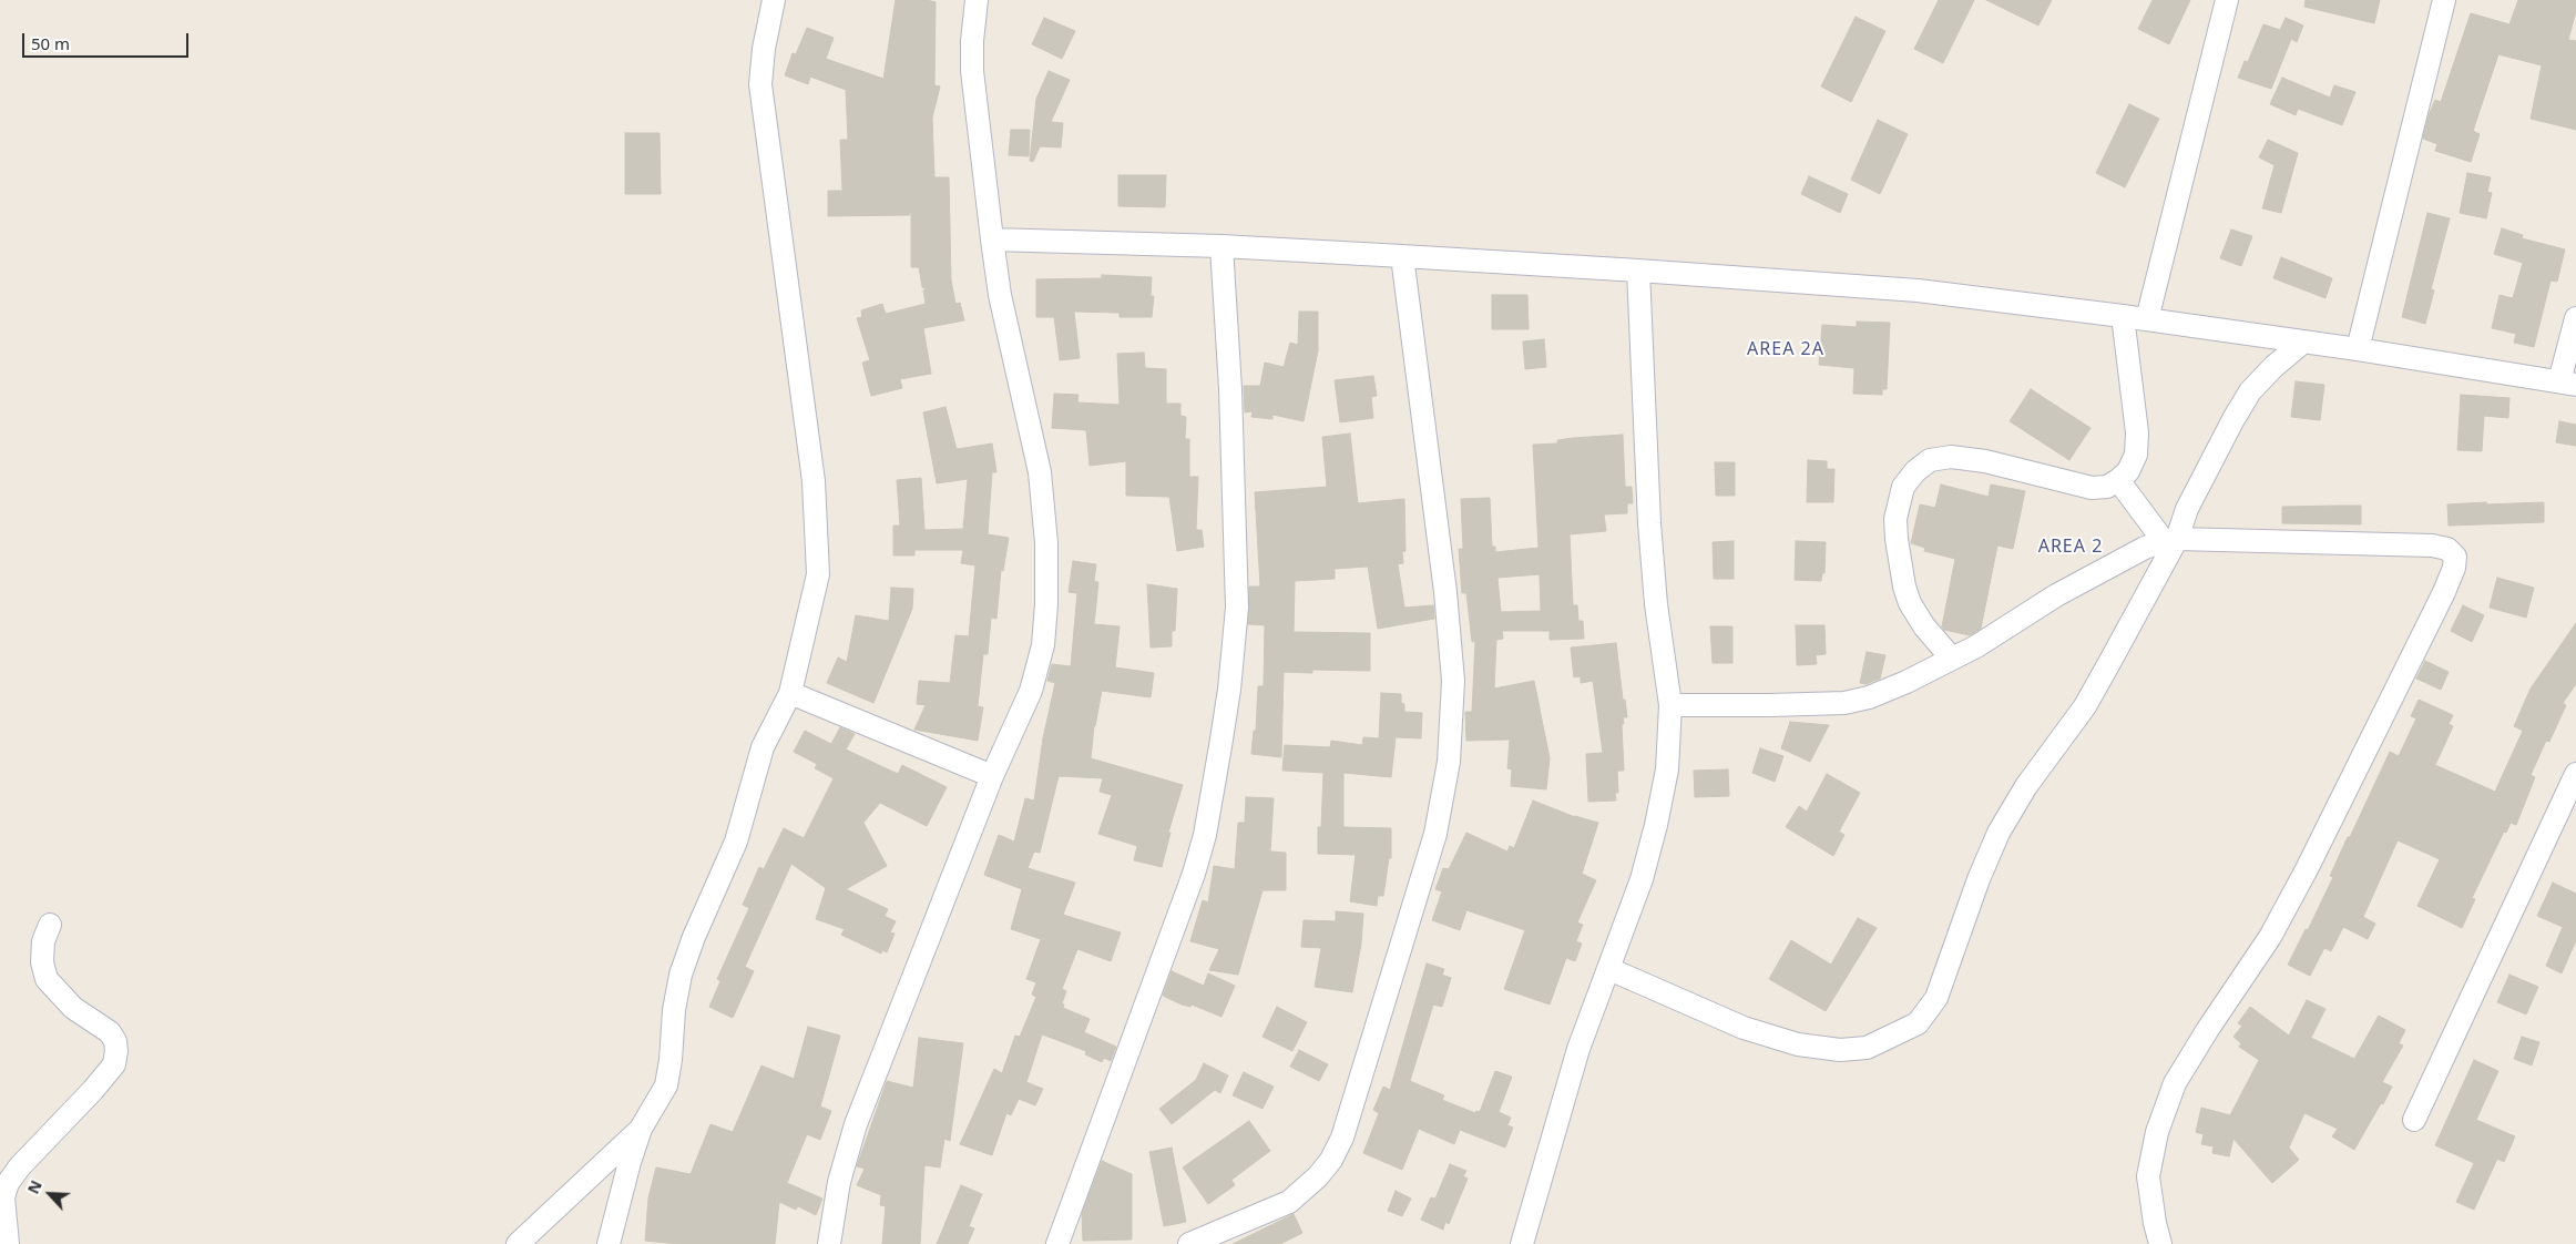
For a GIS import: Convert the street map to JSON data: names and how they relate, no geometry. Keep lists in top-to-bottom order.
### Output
{
  "districts": ["AREA 2A", "AREA 2"],
  "scale_bar": "50 m",
  "north": "top left"
}
